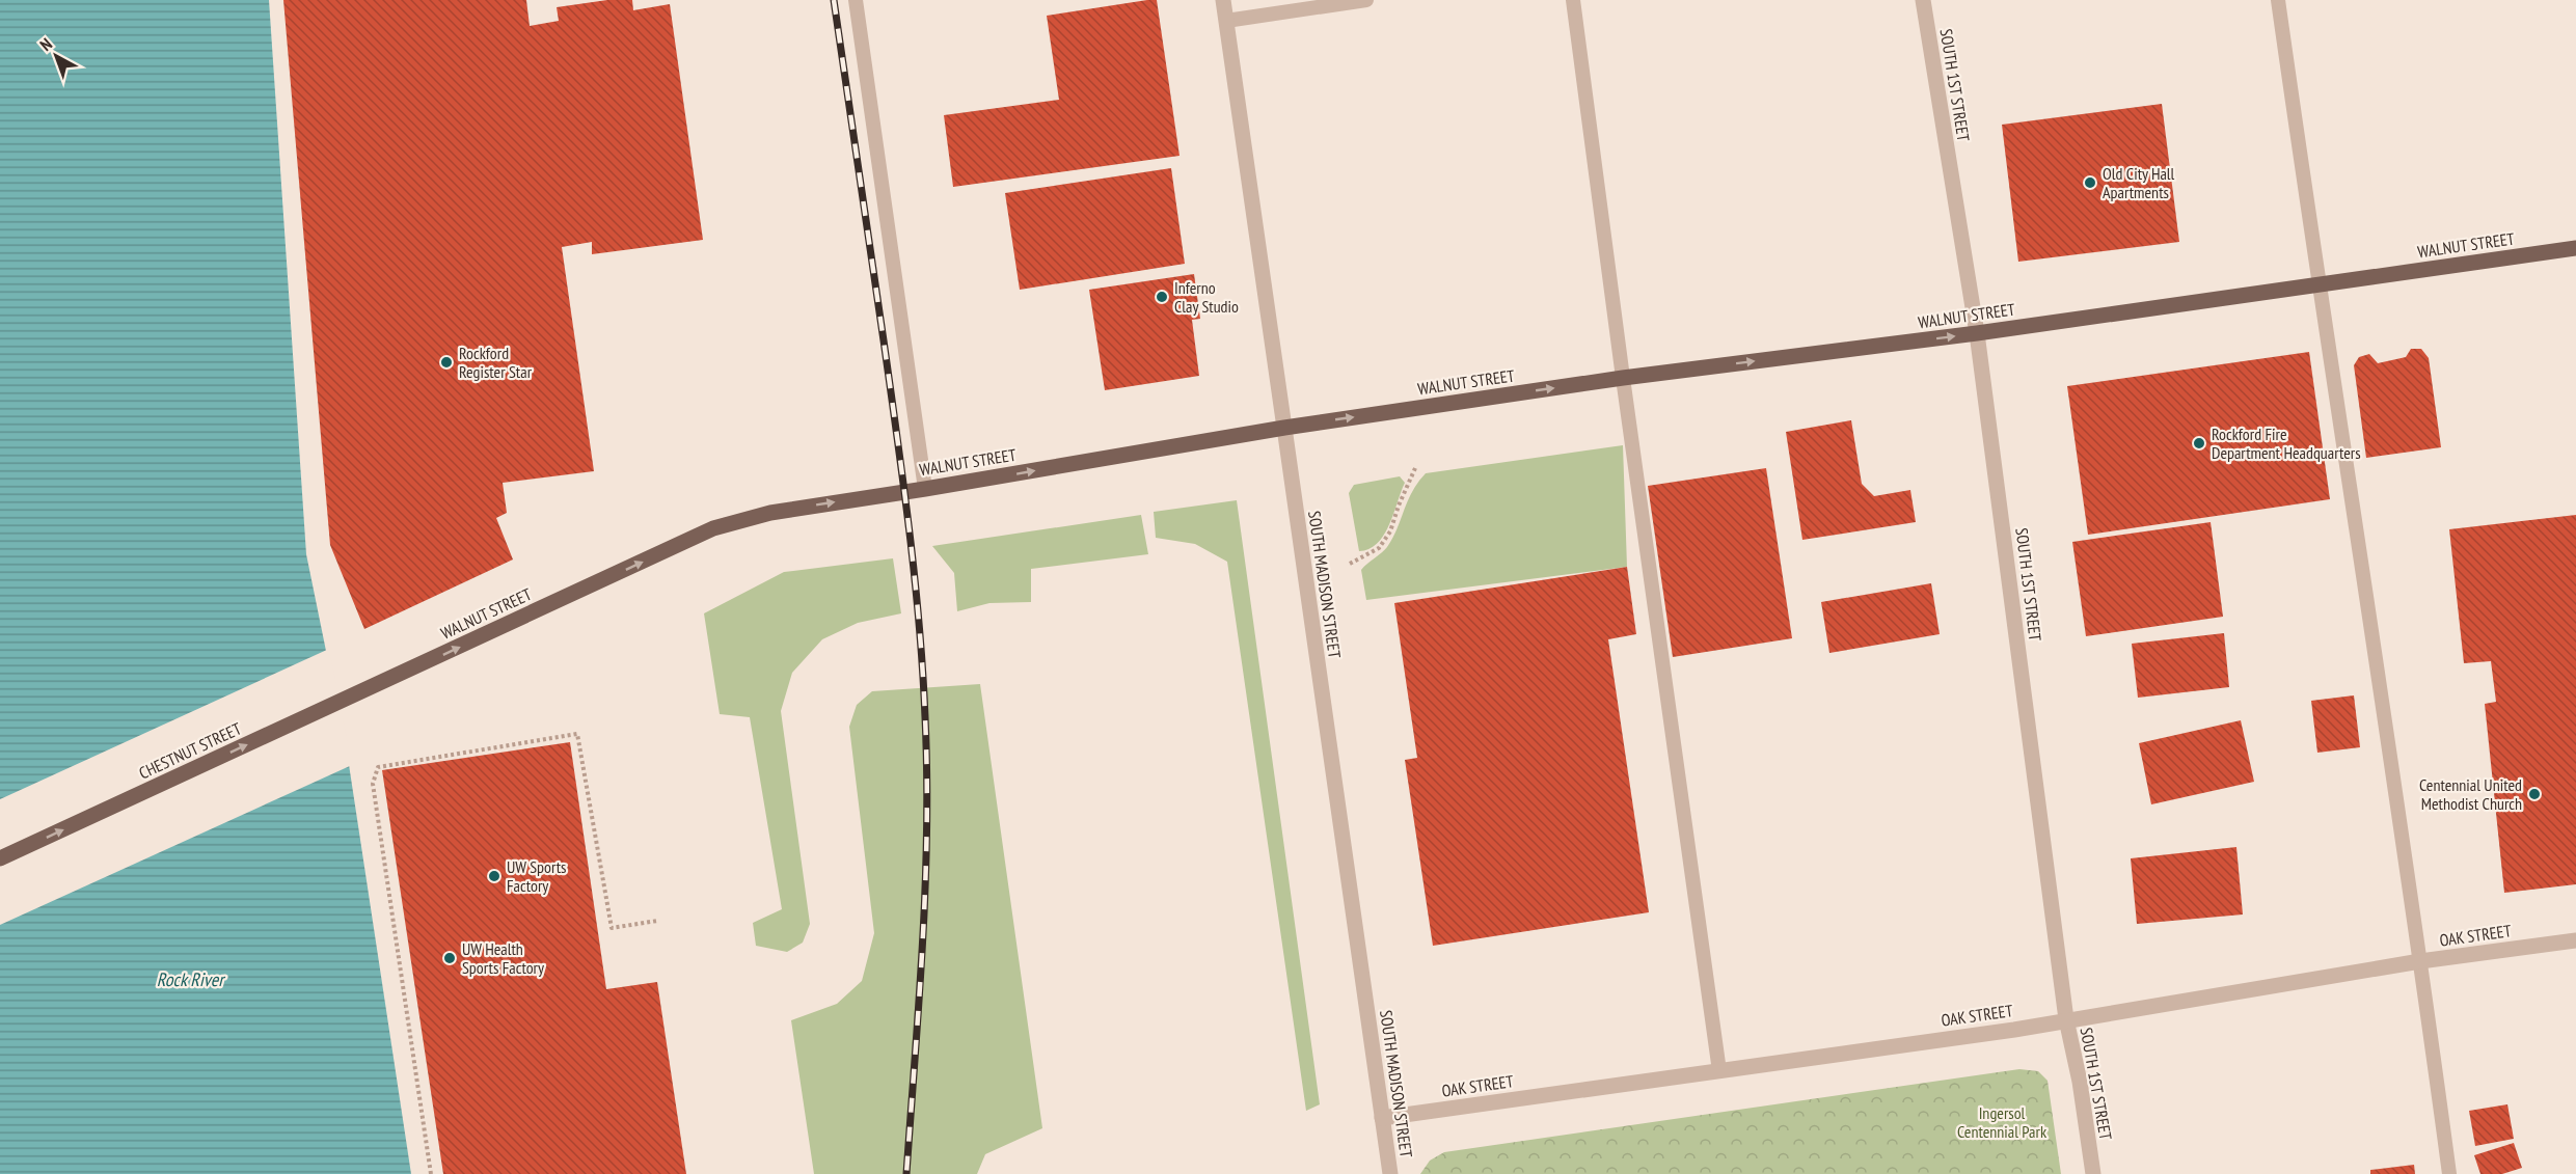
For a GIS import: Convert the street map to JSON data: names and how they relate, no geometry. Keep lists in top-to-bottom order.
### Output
{
  "streets": {
    "main road": ["WALNUT STREET", "CHESTNUT STREET"],
    "street": ["SOUTH 1ST STREET", "SOUTH MADISON STREET", "OAK STREET"]
  },
  "crossings": [
    ["SOUTH 1ST STREET", "WALNUT STREET"],
    ["SOUTH 1ST STREET", "OAK STREET"],
    ["WALNUT STREET", "SOUTH MADISON STREET"],
    ["WALNUT STREET", "CHESTNUT STREET"],
    ["SOUTH MADISON STREET", "OAK STREET"]
  ],
  "one_way": ["WALNUT STREET", "CHESTNUT STREET"],
  "water": ["Rock River"],
  "parks": ["Ingersol Centennial Park"],
  "places": [
    "Old City Hall Apartments",
    "Inferno Clay Studio",
    "Rockford Register Star",
    "Rockford Fire Department Headquarters",
    "Centennial United Methodist Church",
    "UW Sports Factory",
    "UW Health Sports Factory"
  ],
  "north": "top left"
}
